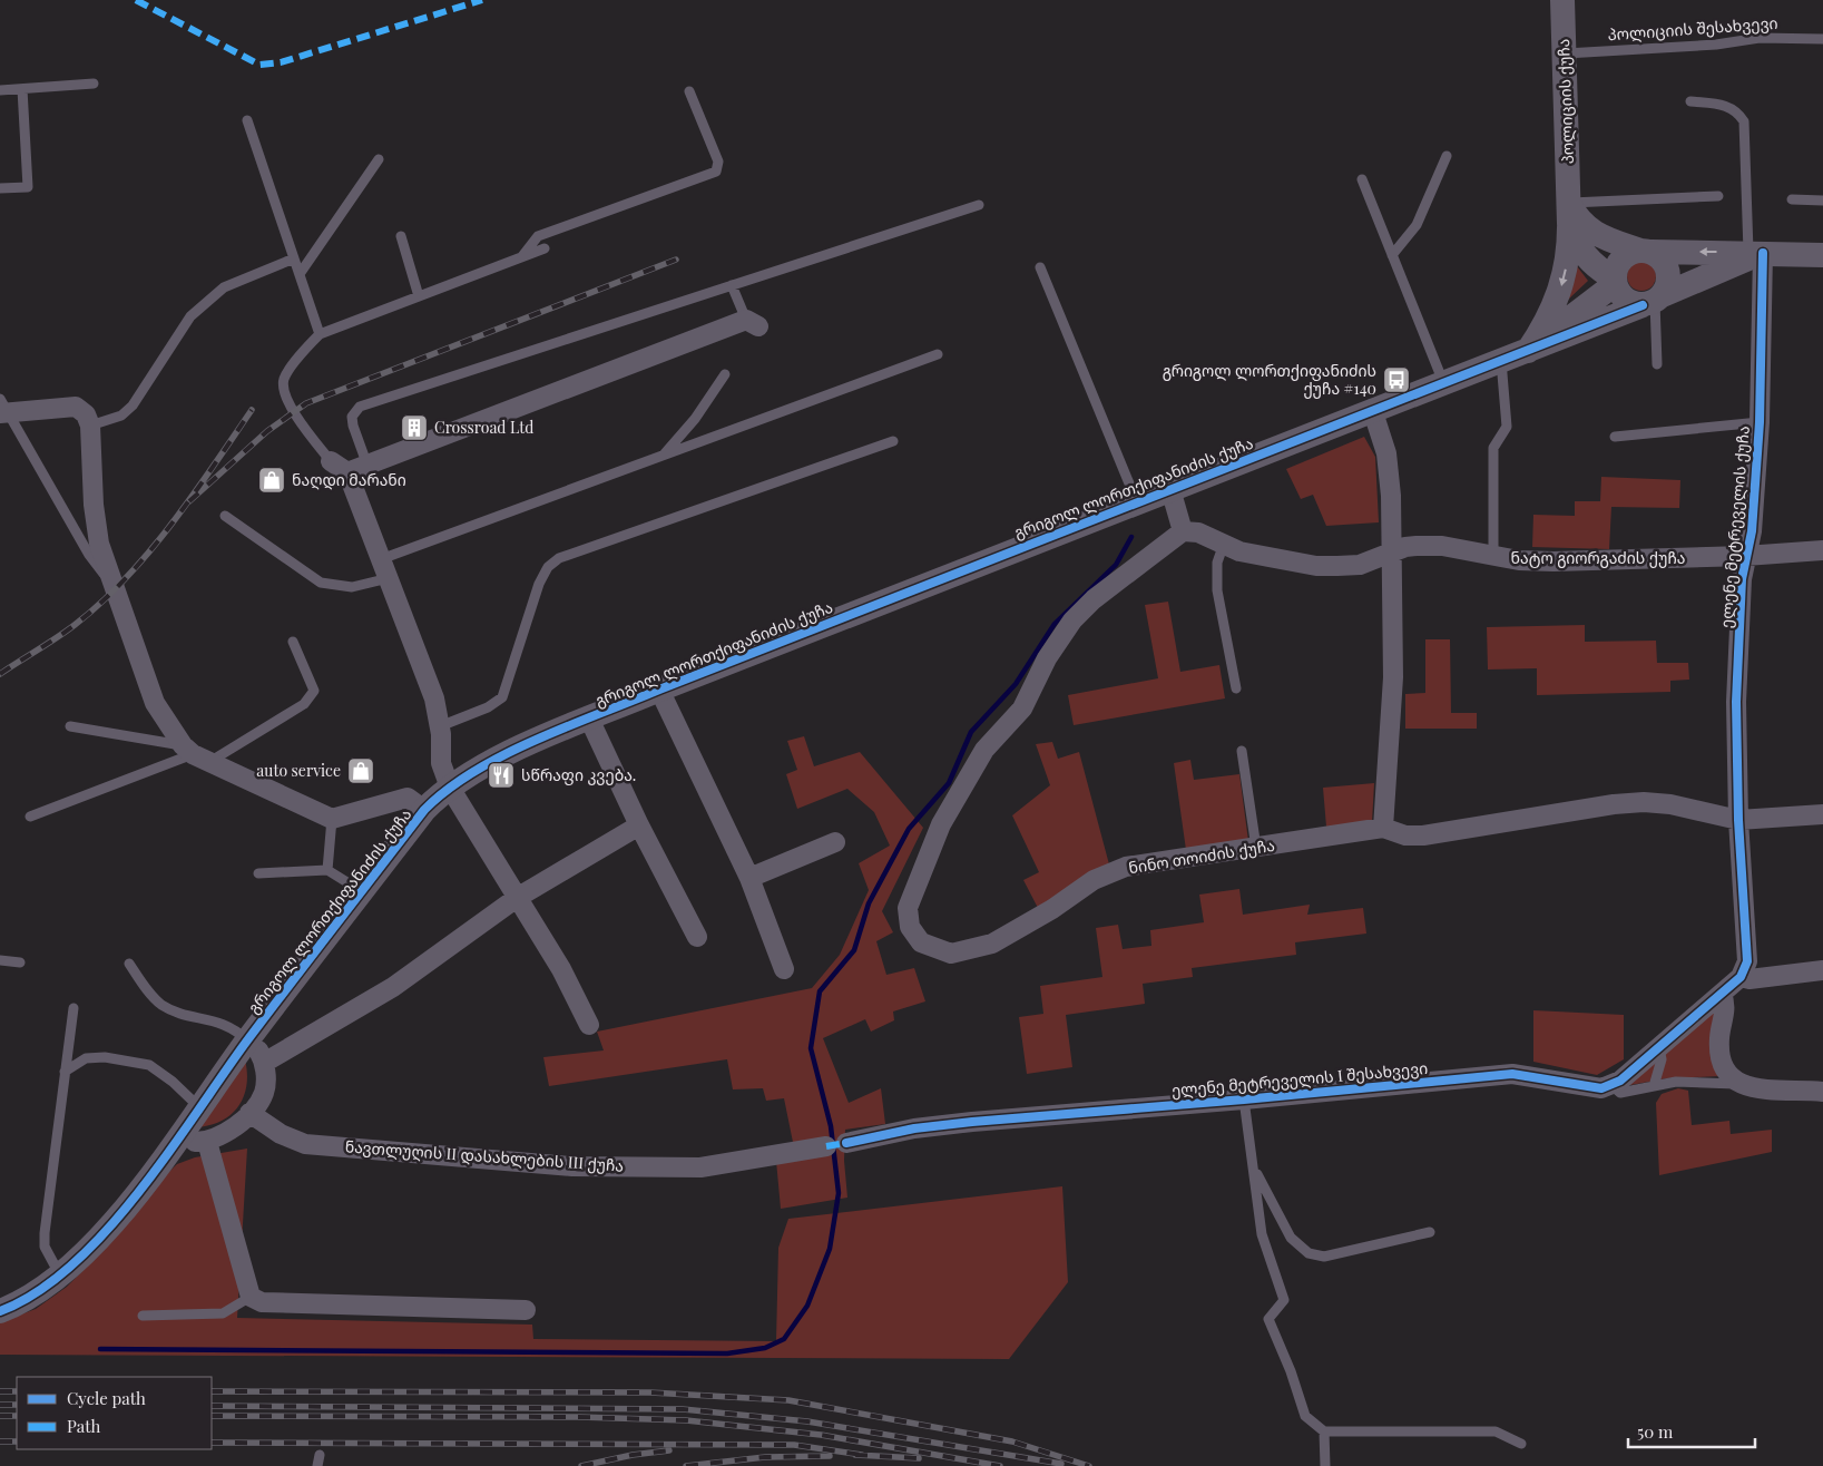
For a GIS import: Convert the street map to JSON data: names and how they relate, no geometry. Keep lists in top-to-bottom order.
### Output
{
  "streets": {
    "street": [
      "პოლიციის ქუჩა",
      "გრიგოლ ლორთქიფანიძის ქუჩა",
      "ელენე მეტრეველის ქუჩა",
      "ნატო გიორგაძის ქუჩა",
      "ნინო თოიძის ქუჩა",
      "ელენე მეტრეველის I შესახვევი",
      "ნავთლუღის II დასახლების III ქუჩა"
    ],
    "lane": ["პოლიციის შესახვევი"]
  },
  "crossings": [
    ["პოლიციის შესახვევი", "პოლიციის ქუჩა"],
    ["პოლიციის ქუჩა", "გრიგოლ ლორთქიფანიძის ქუჩა"],
    ["გრიგოლ ლორთქიფანიძის ქუჩა", "ელენე მეტრეველის ქუჩა"],
    ["ელენე მეტრეველის ქუჩა", "ნატო გიორგაძის ქუჩა"],
    ["ელენე მეტრეველის ქუჩა", "ნინო თოიძის ქუჩა"],
    ["ნატო გიორგაძის ქუჩა", "ნინო თოიძის ქუჩა"]
  ],
  "places": {
    "bus stop": ["გრიგოლ ლორთქიფანიძის ქუჩა #140"],
    "building": ["Crossroad Ltd"],
    "shop": ["ნაღდი მარანი", "auto service"],
    "restaurant": ["სწრაფი კვება."]
  },
  "legend": ["Cycle path", "Path"],
  "scale_bar": "50 m"
}
